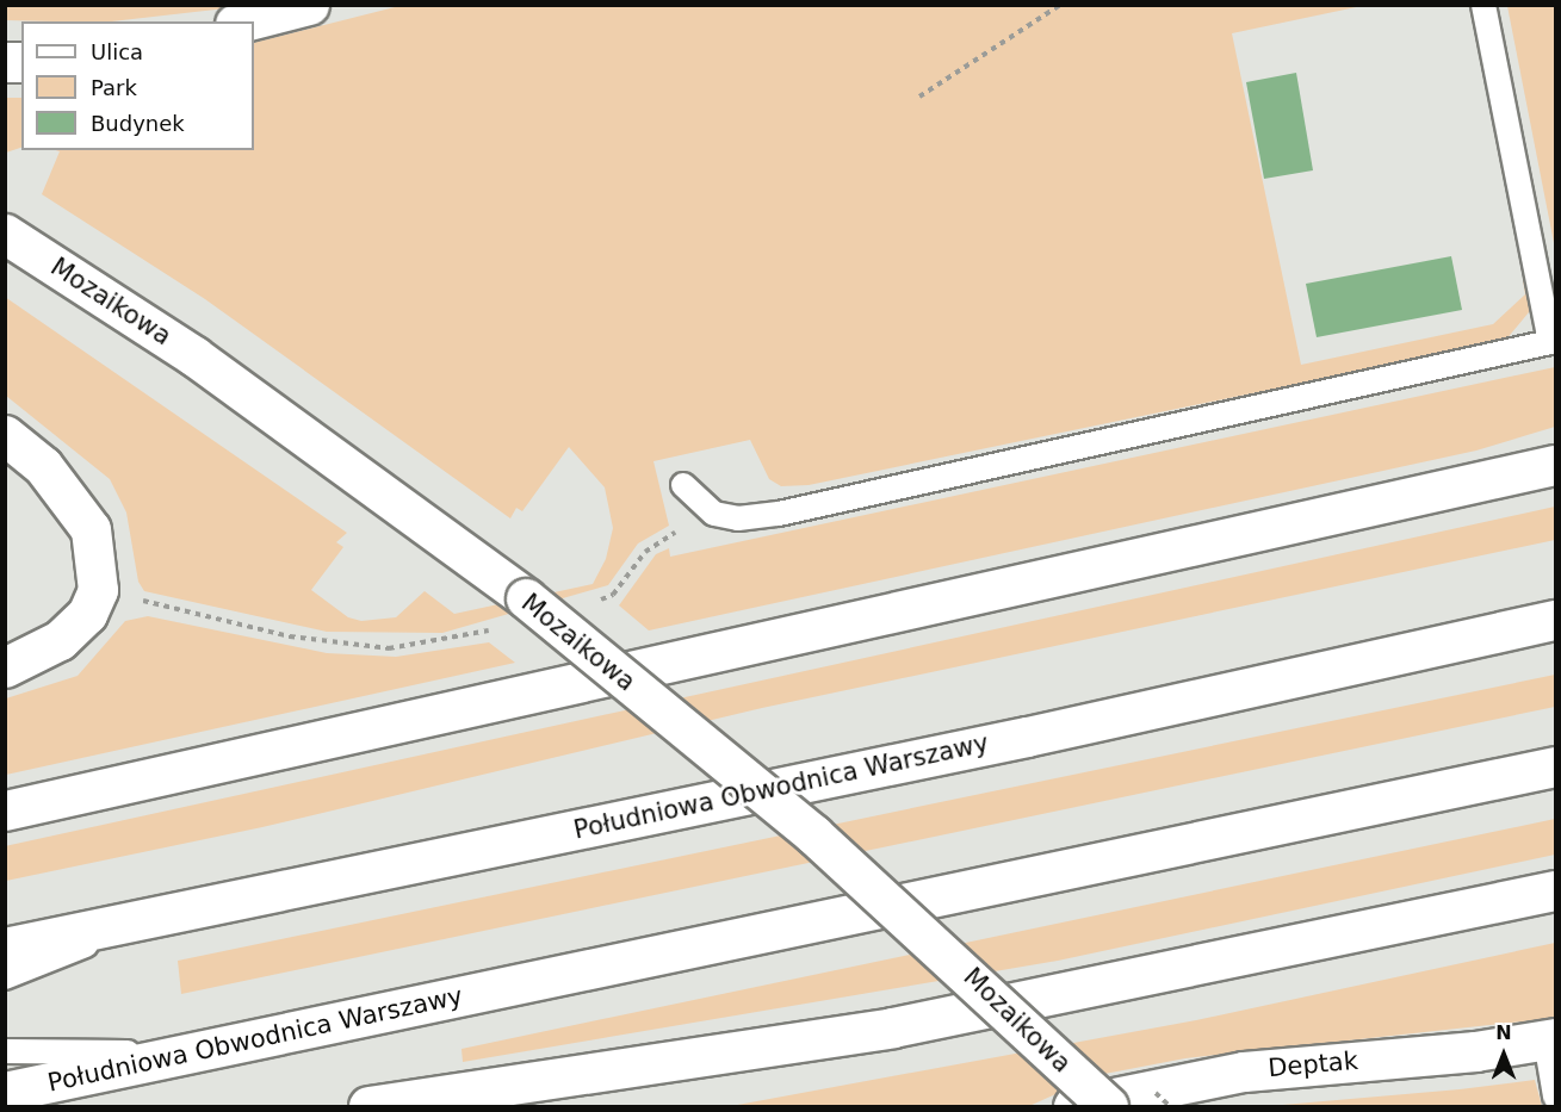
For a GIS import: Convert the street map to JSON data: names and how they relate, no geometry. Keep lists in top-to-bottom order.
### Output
{
  "streets": {
    "main road": ["Mozaikowa", "Południowa Obwodnica Warszawy", "Deptak"]
  },
  "legend": ["Ulica", "Park", "Budynek"],
  "north": "top"
}
